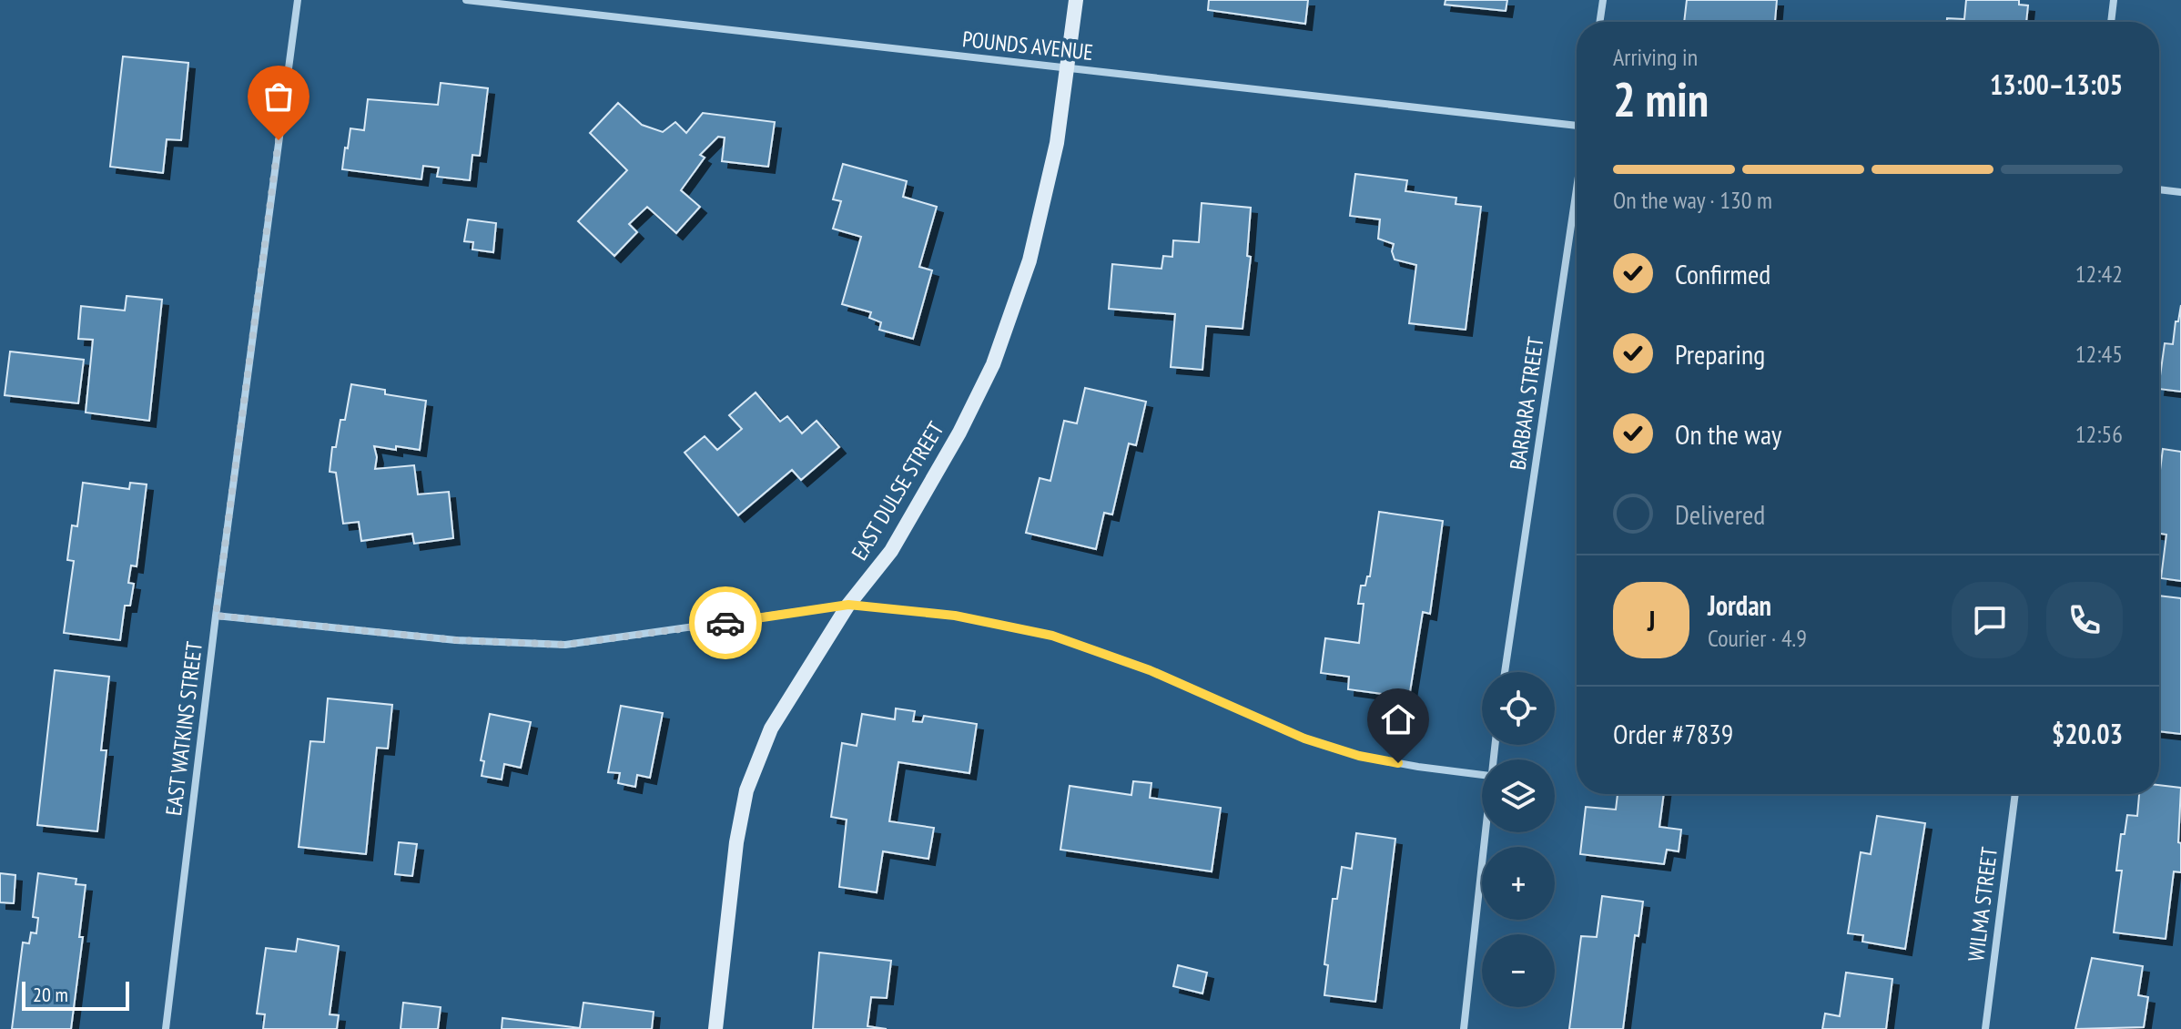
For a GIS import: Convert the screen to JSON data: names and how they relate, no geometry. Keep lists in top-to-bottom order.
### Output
{
  "streets": {
    "street": [
      "POUNDS AVENUE",
      "BARBARA STREET",
      "EAST DULSE STREET",
      "EAST WATKINS STREET",
      "WILMA STREET"
    ]
  },
  "crossings": [
    ["POUNDS AVENUE", "EAST DULSE STREET"]
  ],
  "scale_bar": "20 m",
  "page": {
    "heading": ["2 min", "Arriving in", "13:00–13:05"],
    "panel": [
      "Jordan",
      "Courier · 4.9",
      "Order #7839",
      "$20.03"
    ],
    "bar": "On the way · 130 m",
    "list": [
      ["Confirmed", "12:42"],
      ["Preparing", "12:45"],
      ["On the way", "12:56"],
      "Delivered"
    ],
    "round": "J",
    "map_buttons": ["+", "−"],
    "scale": "20 m"
  }
}
